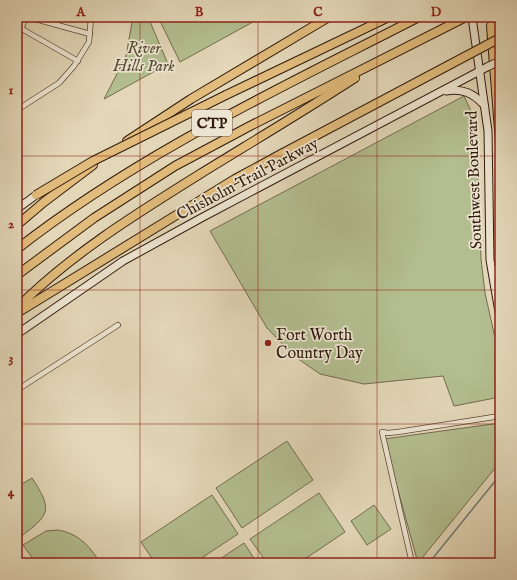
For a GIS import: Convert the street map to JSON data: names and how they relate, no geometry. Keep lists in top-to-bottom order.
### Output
{
  "streets": {
    "highway": ["CTP"],
    "main road": ["Chisholm Trail Parkway", "Southwest Boulevard"]
  },
  "crossings": [
    ["Chisholm Trail Parkway", "Southwest Boulevard"]
  ],
  "parks": ["River Hills Park"],
  "places": ["Fort Worth Country Day"],
  "grid": {
    "columns": [
      "A",
      "B",
      "C",
      "D"
    ],
    "rows": [
      "1",
      "2",
      "3",
      "4"
    ]
  }
}
